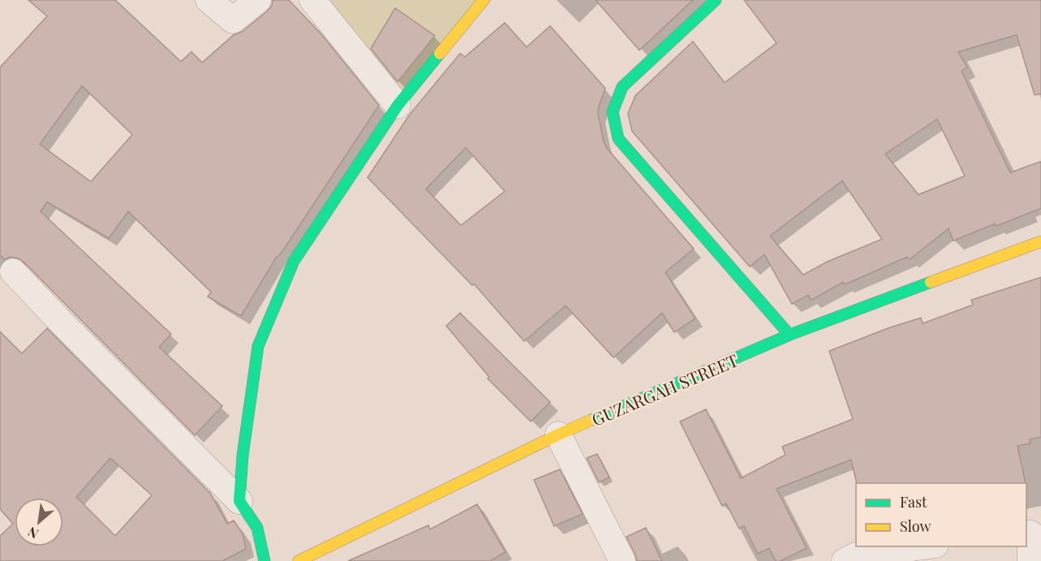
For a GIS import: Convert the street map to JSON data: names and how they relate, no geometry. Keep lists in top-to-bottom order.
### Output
{
  "streets": {
    "street": ["GUZARGAH STREET"]
  },
  "legend": ["Fast", "Slow"],
  "north": "bottom left"
}
